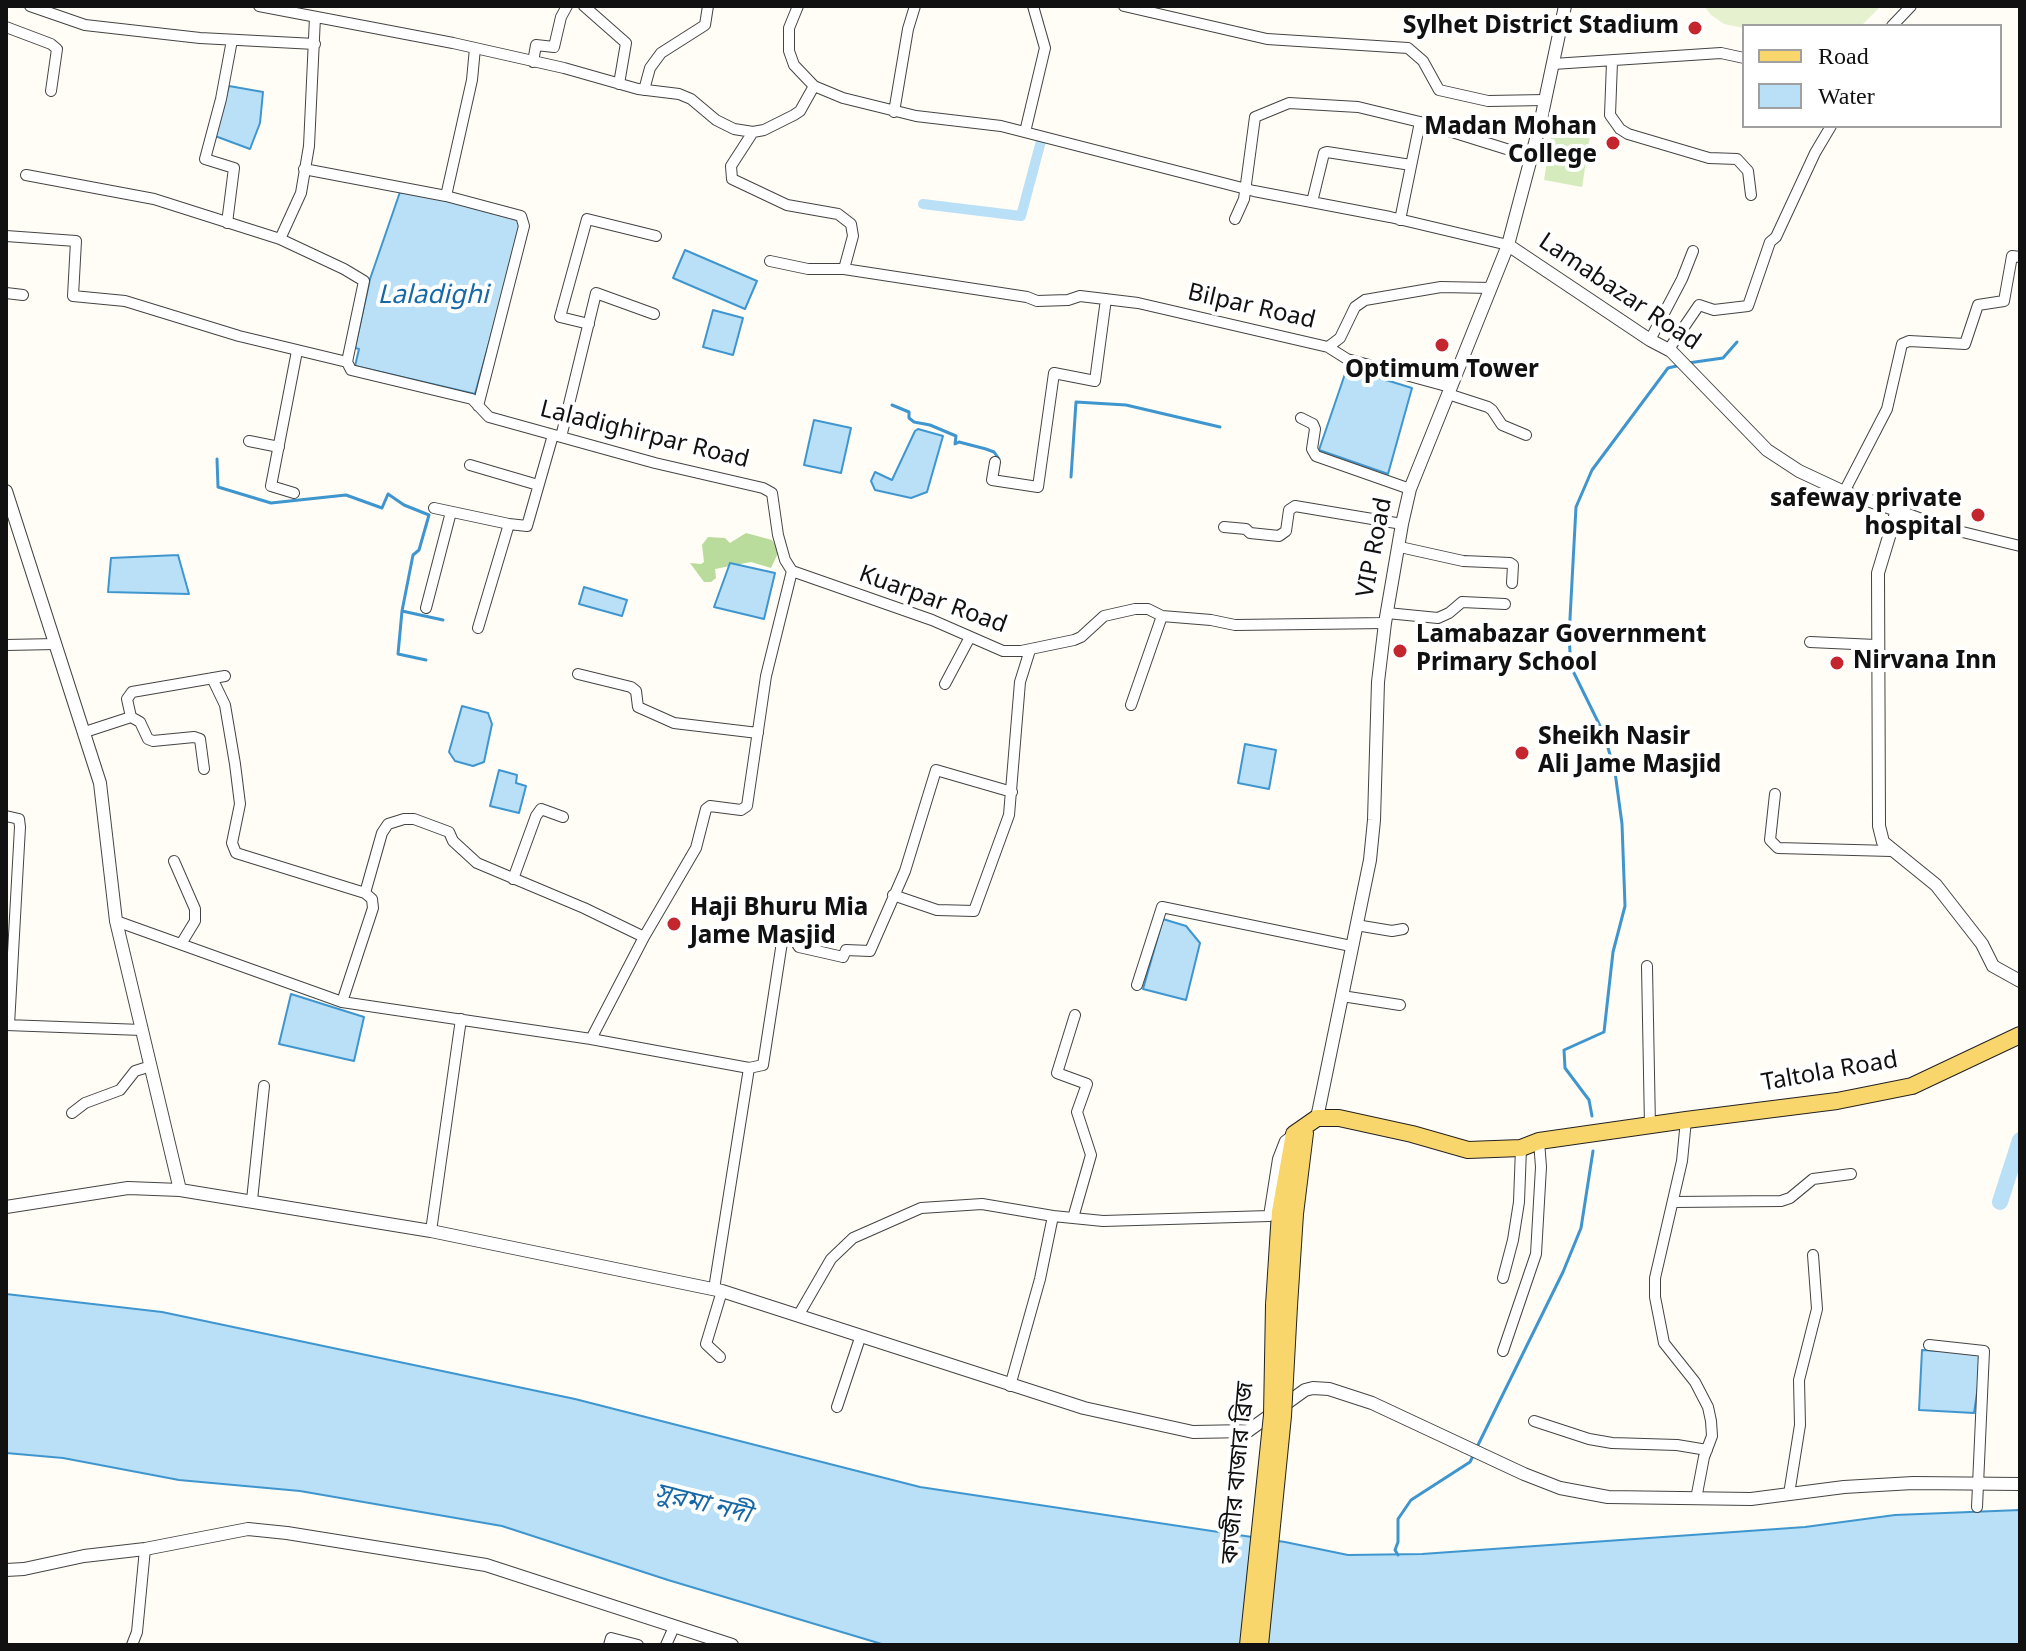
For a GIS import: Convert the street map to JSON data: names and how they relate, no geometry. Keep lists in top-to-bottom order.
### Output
{
  "streets": {
    "main road": ["Taltola Road", "কাজীর বাজার ব্রিজ"],
    "street": [
      "Lamabazar Road",
      "Bilpar Road",
      "Laladighirpar Road",
      "VIP Road",
      "Kuarpar Road"
    ]
  },
  "crossings": [
    ["Lamabazar Road", "VIP Road"],
    ["Bilpar Road", "VIP Road"],
    ["Laladighirpar Road", "Kuarpar Road"],
    ["VIP Road", "Kuarpar Road"],
    ["VIP Road", "Taltola Road"]
  ],
  "water": ["Laladighi", "সুরমা নদী"],
  "places": [
    "Sylhet District Stadium",
    "Madan Mohan College",
    "Optimum Tower",
    "safeway private hospital",
    "Lamabazar Government Primary School",
    "Nirvana Inn",
    "Sheikh Nasir Ali Jame Masjid",
    "Haji Bhuru Mia Jame Masjid"
  ],
  "legend": ["Road", "Water"]
}
